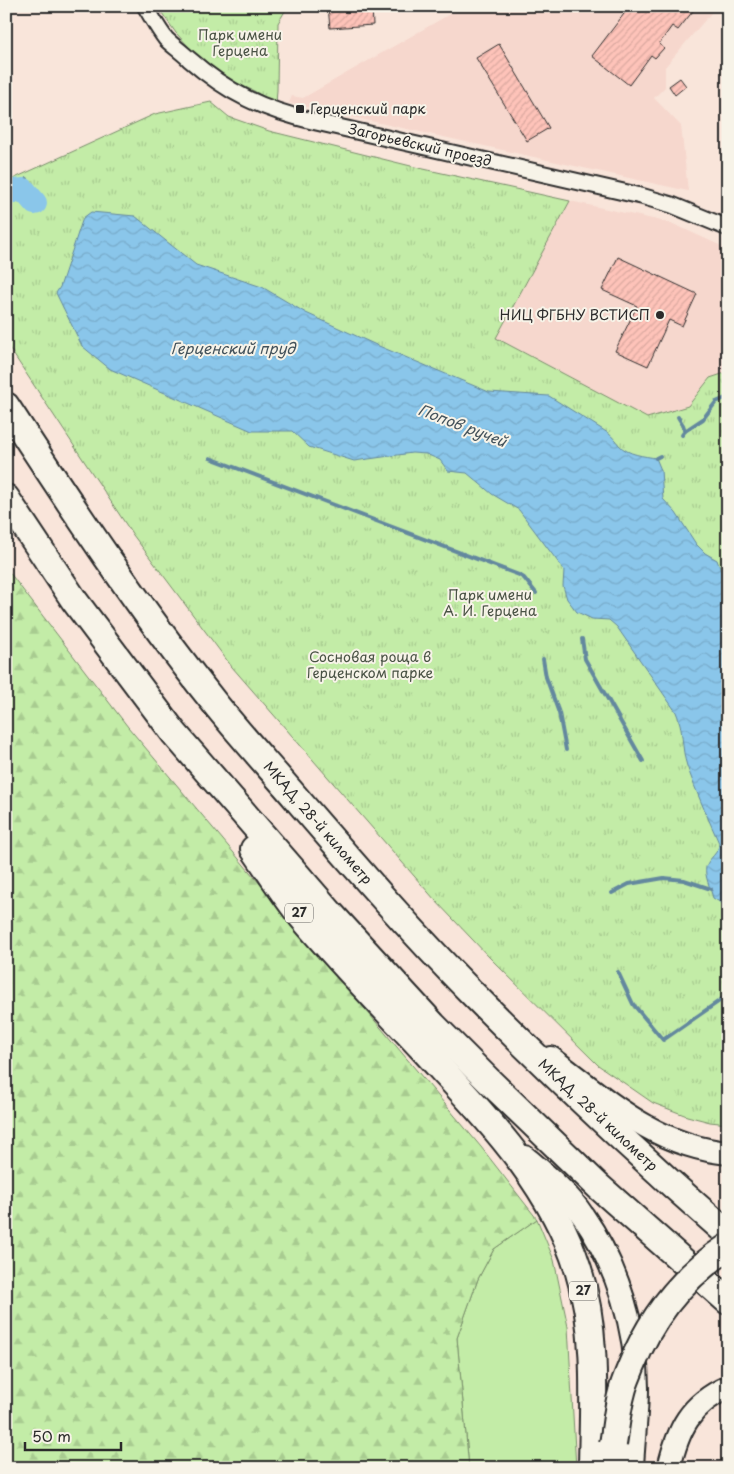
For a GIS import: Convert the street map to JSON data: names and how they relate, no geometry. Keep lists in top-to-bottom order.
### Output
{
  "streets": {
    "highway": ["МКАД, 28-й километр", "27"],
    "street": ["Загорьевский проезд"]
  },
  "water": ["Герценский пруд", "Попов ручей"],
  "parks": ["Парк имени Герцена", "Парк имени А. И. Герцена", "Сосновая роща в Герценском парке"],
  "places": {
    "transit": ["Герценский парк"],
    "other": ["НИЦ ФГБНУ ВСТИСП"]
  },
  "scale_bar": "50 m"
}
